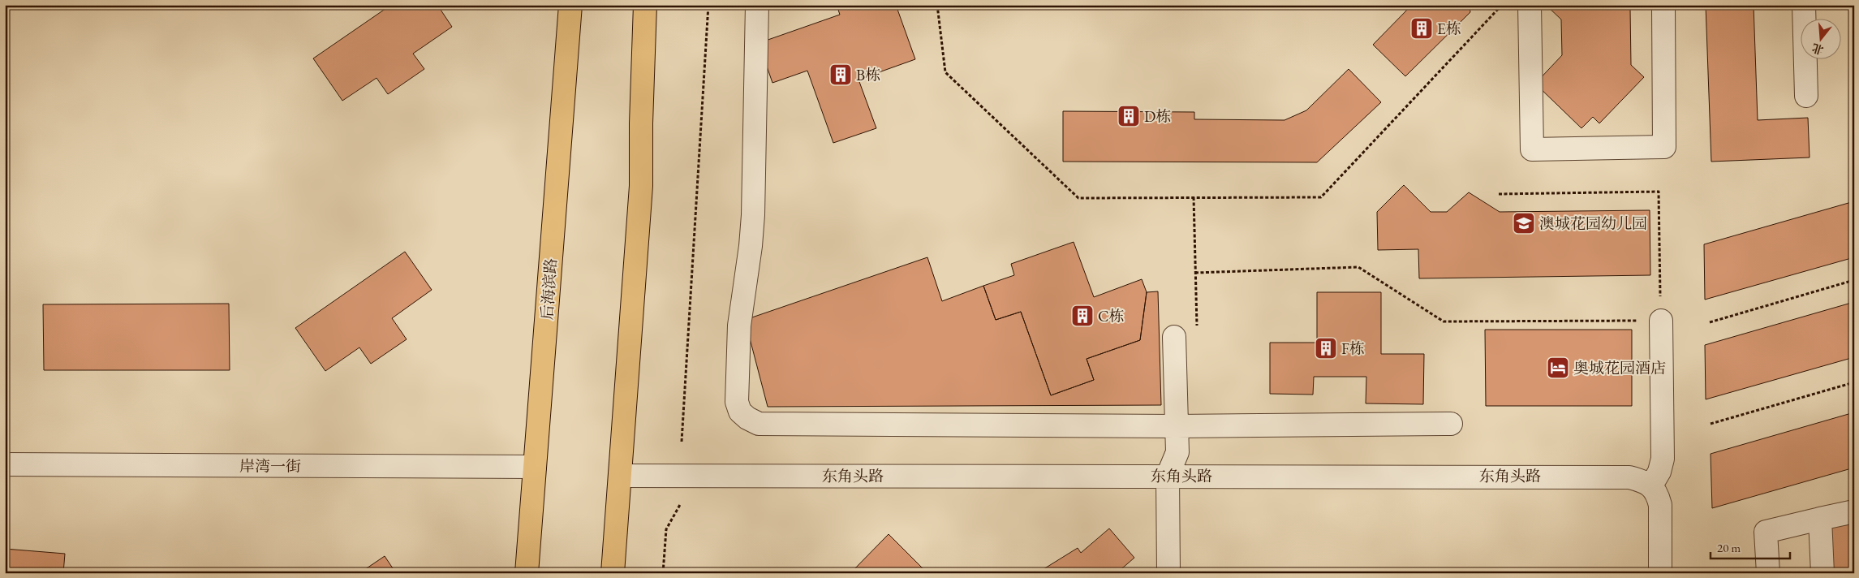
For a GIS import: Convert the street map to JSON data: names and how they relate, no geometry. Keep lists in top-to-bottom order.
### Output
{
  "streets": {
    "main road": ["后海滨路"],
    "street": ["岸湾一街", "东角头路"]
  },
  "crossings": [
    ["后海滨路", "岸湾一街"]
  ],
  "places": {
    "building": [
      "E栋",
      "B栋",
      "D栋",
      "C栋",
      "F栋"
    ],
    "school or university": ["澳城花园幼儿园"],
    "hotel": ["奥城花园酒店"]
  },
  "scale_bar": "20 m",
  "north": "bottom"
}
